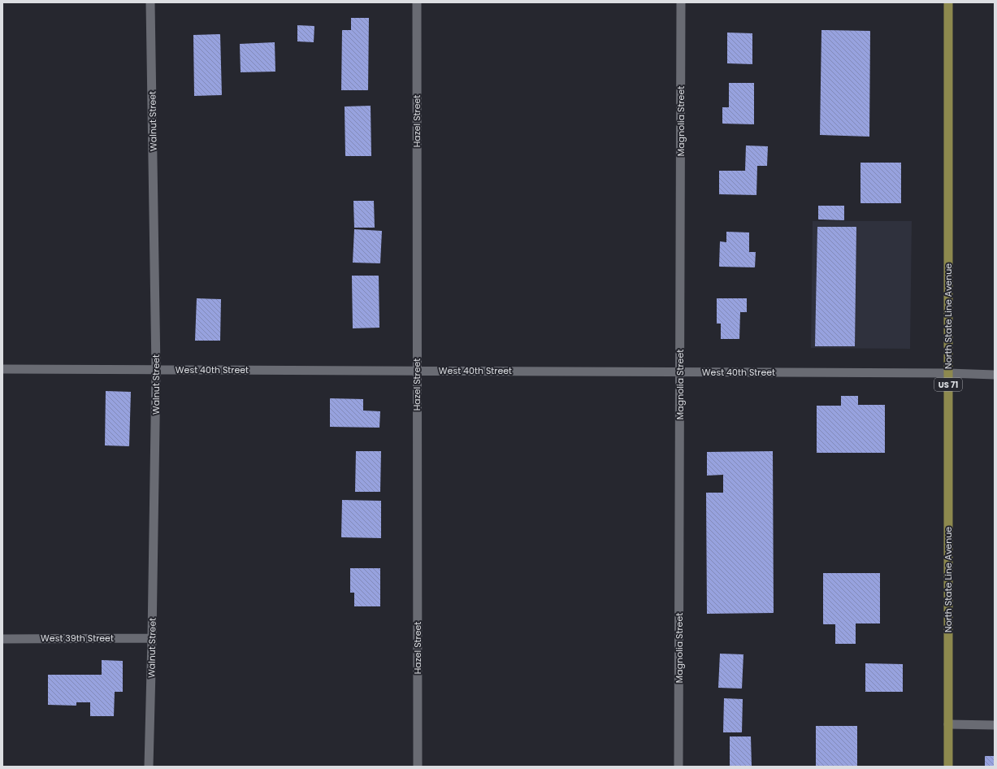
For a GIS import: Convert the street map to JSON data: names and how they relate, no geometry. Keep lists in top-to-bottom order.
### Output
{
  "streets": {
    "main road": ["North State Line Avenue", "US 71"],
    "street": [
      "Walnut Street",
      "Hazel Street",
      "Magnolia Street",
      "West 40th Street",
      "West 39th Street"
    ]
  },
  "crossings": [
    ["Walnut Street", "West 40th Street"],
    ["Walnut Street", "West 39th Street"],
    ["Hazel Street", "West 40th Street"],
    ["Magnolia Street", "West 40th Street"],
    ["North State Line Avenue", "West 40th Street"]
  ]
}
